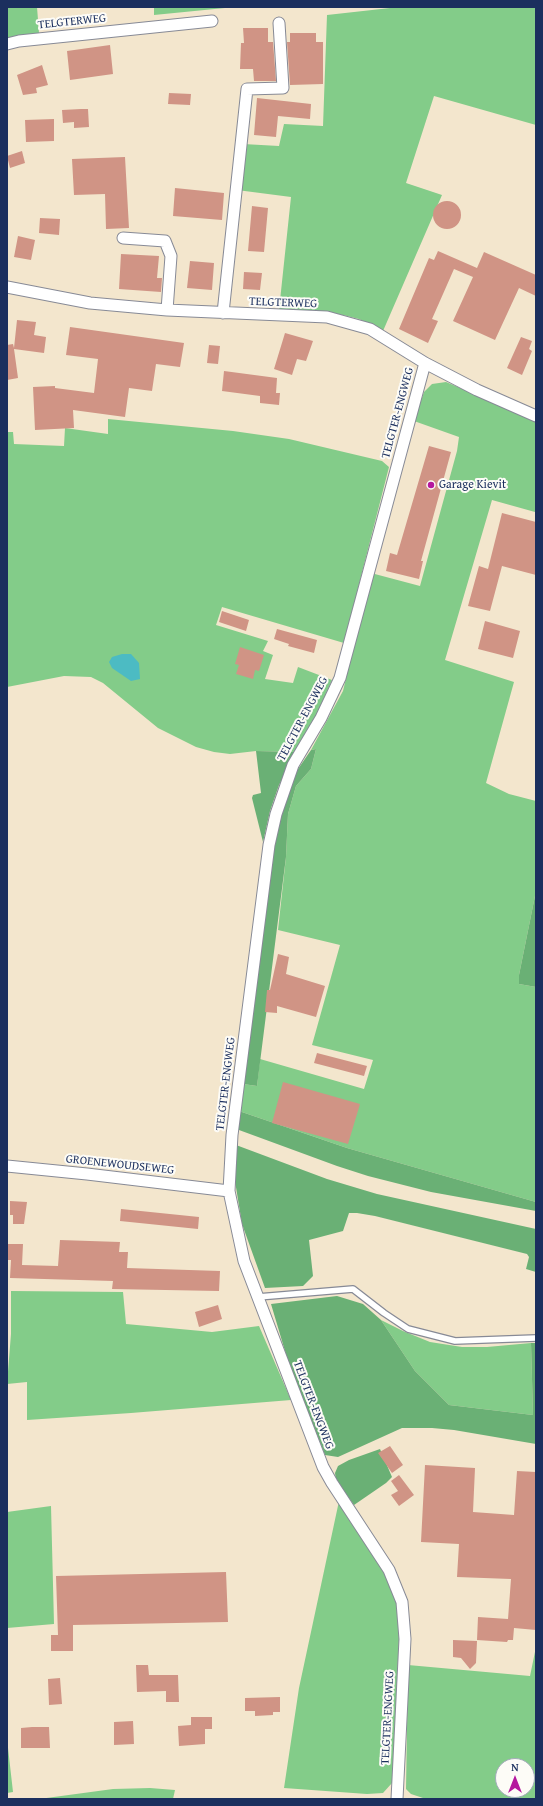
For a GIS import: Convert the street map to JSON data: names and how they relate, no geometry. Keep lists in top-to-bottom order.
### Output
{
  "streets": {
    "street": ["TELGTERWEG", "TELGTER-ENGWEG", "GROENEWOUDSEWEG"]
  },
  "crossings": [
    ["TELGTERWEG", "TELGTER-ENGWEG"],
    ["TELGTER-ENGWEG", "GROENEWOUDSEWEG"]
  ],
  "places": ["Garage Kievit"],
  "north": "top"
}
